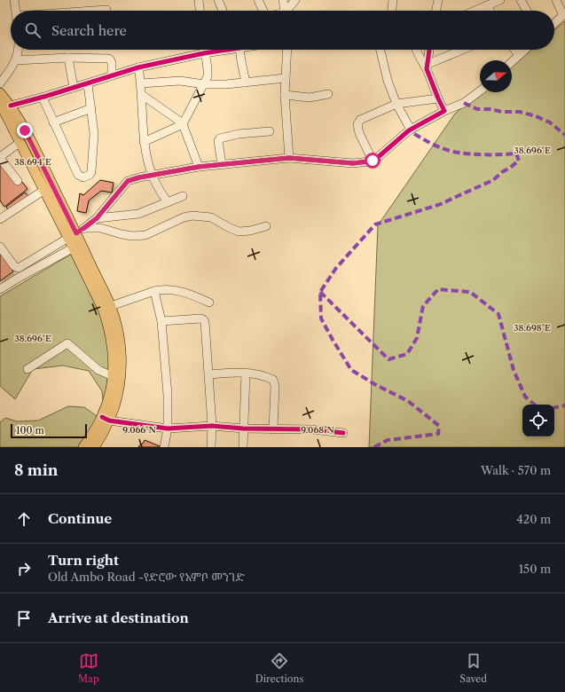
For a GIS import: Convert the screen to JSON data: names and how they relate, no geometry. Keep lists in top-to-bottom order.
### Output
{
  "scale_bar": "100 m",
  "north": "right",
  "page": {
    "search": "Search here",
    "scale": "100 m",
    "heading": ["8 min", "Walk · 570 m"],
    "list": [
      ["Continue", "420 m"],
      ["Turn right", "Old Ambo Road -የድሮው የአምቦ መንገድ", "150 m"],
      "Arrive at destination"
    ],
    "nav": ["Map", "Directions", "Saved"]
  },
  "coordinates": [
    "38.696°E",
    "38.694°E",
    "38.698°E",
    "9.066°N",
    "9.068°N"
  ]
}
